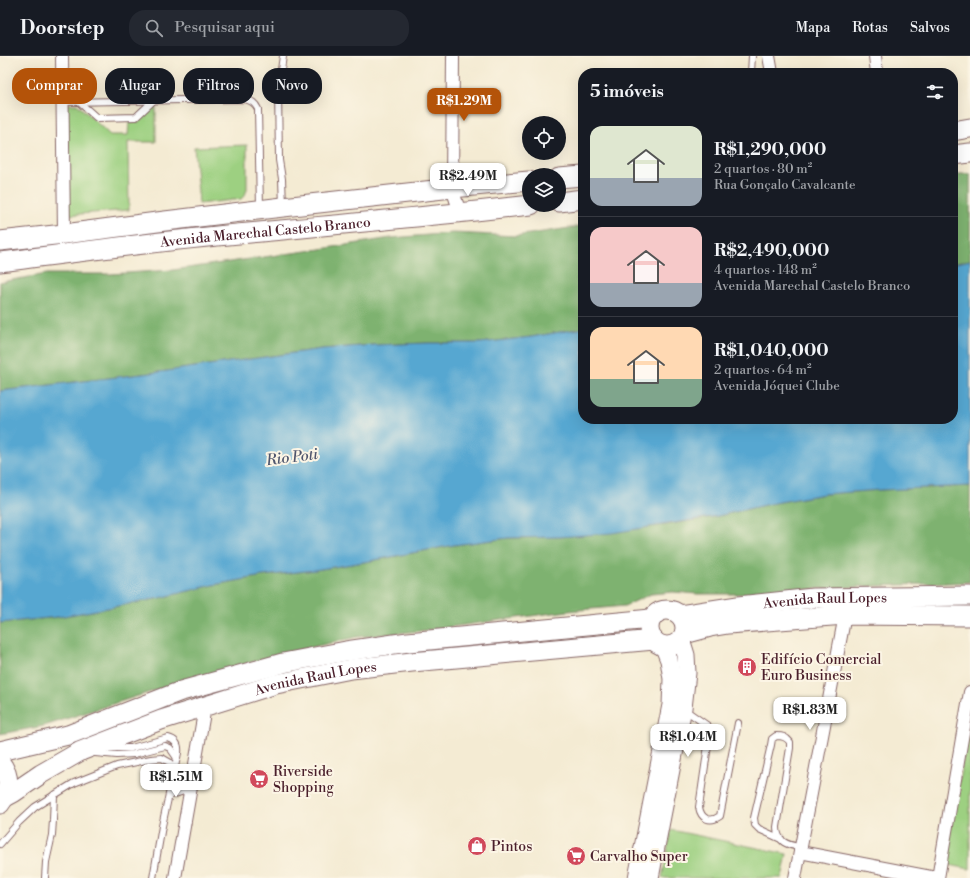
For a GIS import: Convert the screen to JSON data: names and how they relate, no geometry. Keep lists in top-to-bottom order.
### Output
{
  "streets": {
    "main road": ["Avenida Marechal Castelo Branco", "Avenida Raul Lopes"]
  },
  "water": ["Rio Poti"],
  "places": {
    "building": ["Edifício Comercial Euro Business"],
    "supermarket": ["Riverside Shopping", "Carvalho Super"],
    "shop": ["Pintos"]
  },
  "page": {
    "header": "Doorstep",
    "search": "Pesquisar aqui",
    "nav": ["Mapa", "Rotas", "Salvos"],
    "chip": [
      "Comprar",
      "Alugar",
      "Filtros",
      "Novo"
    ],
    "heading": "5 imóveis",
    "price": [
      "R$1.29M",
      "R$2.49M",
      "R$1.83M",
      "R$1.04M",
      "R$1.51M"
    ],
    "list": [
      {
        "name": "R$1,290,000",
        "note": "2 quartos · 80 m² · Rua Gonçalo Cavalcante"
      },
      {
        "name": "R$2,490,000",
        "note": "4 quartos · 148 m² · Avenida Marechal Castelo Branco"
      },
      {
        "name": "R$1,040,000",
        "note": "2 quartos · 64 m² · Avenida Jóquei Clube"
      }
    ]
  }
}
